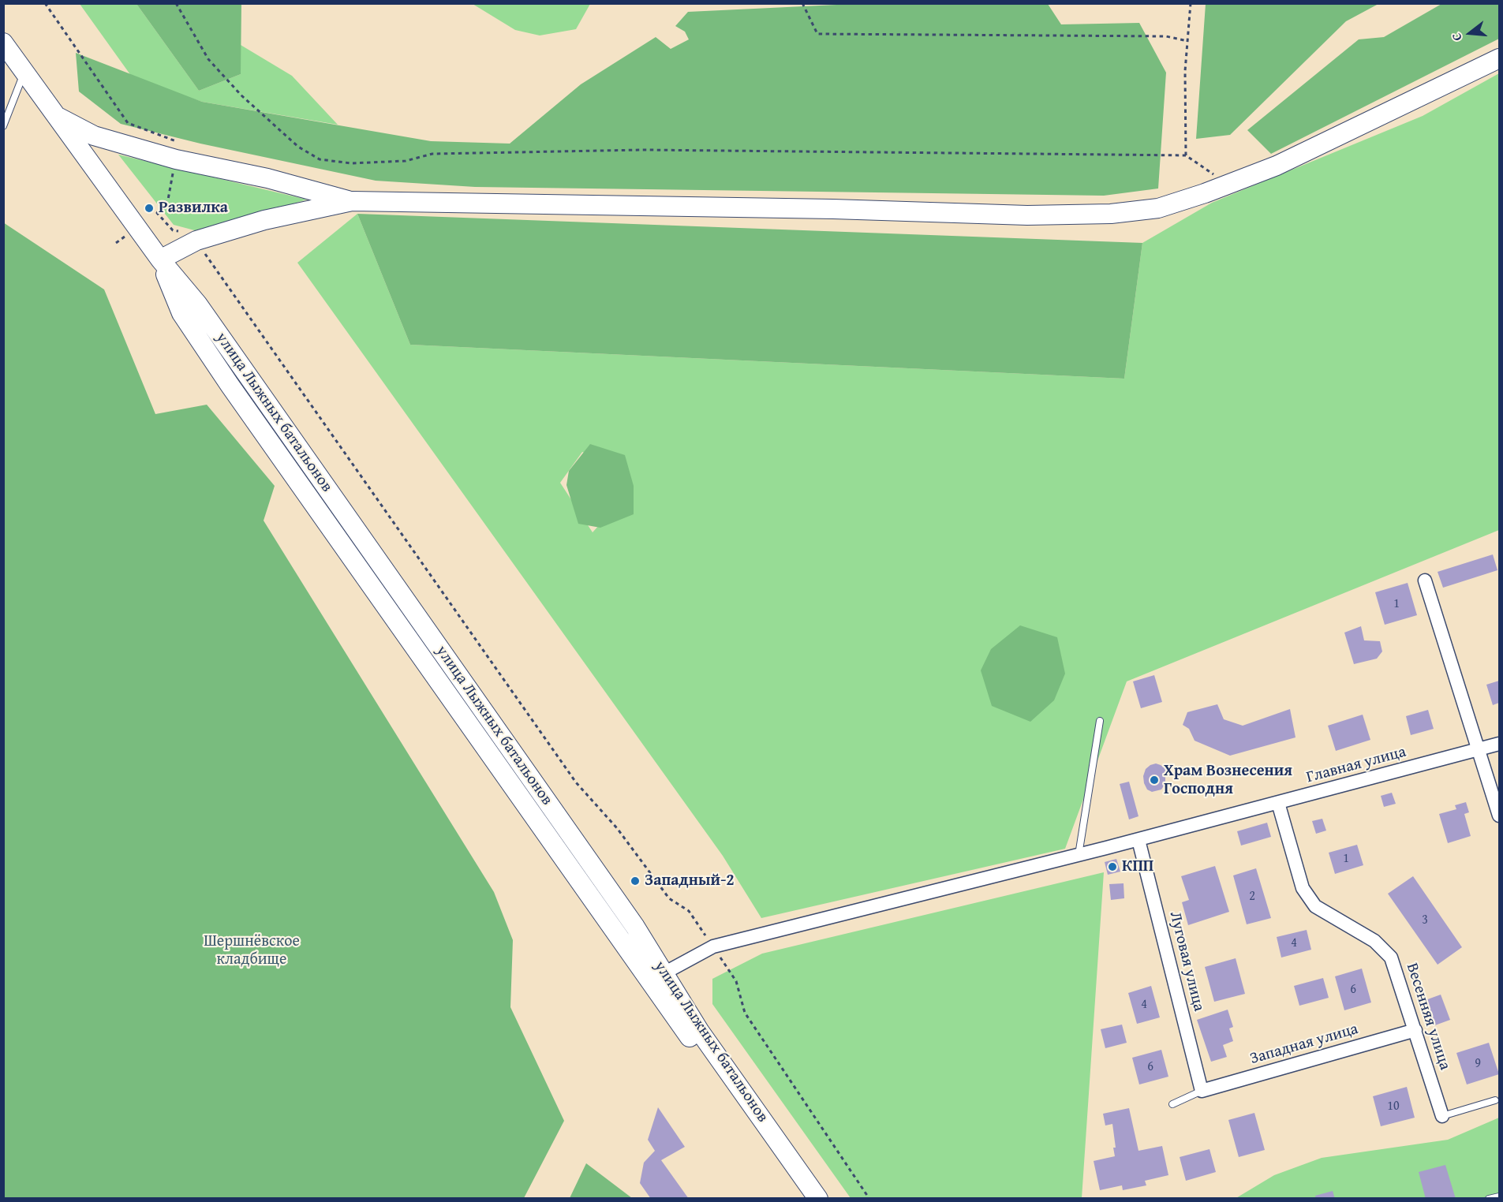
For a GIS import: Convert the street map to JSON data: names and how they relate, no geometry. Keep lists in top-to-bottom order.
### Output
{
  "streets": {
    "street": [
      "улица Лыжных батальонов",
      "Главная улица",
      "Луговая улица",
      "Весенняя улица",
      "Западная улица"
    ]
  },
  "crossings": [
    ["улица Лыжных батальонов", "Главная улица"],
    ["Главная улица", "Луговая улица"],
    ["Главная улица", "Весенняя улица"],
    ["Луговая улица", "Западная улица"],
    ["Весенняя улица", "Западная улица"]
  ],
  "parks": ["Шершнёвское кладбище"],
  "places": [
    "Развилка",
    "Храм Вознесения Господня",
    "КПП",
    "Западный-2"
  ],
  "house_numbers": [
    "1",
    "1",
    "2",
    "3",
    "4",
    "6",
    "4",
    "9",
    "6",
    "10"
  ],
  "north": "left"
}
